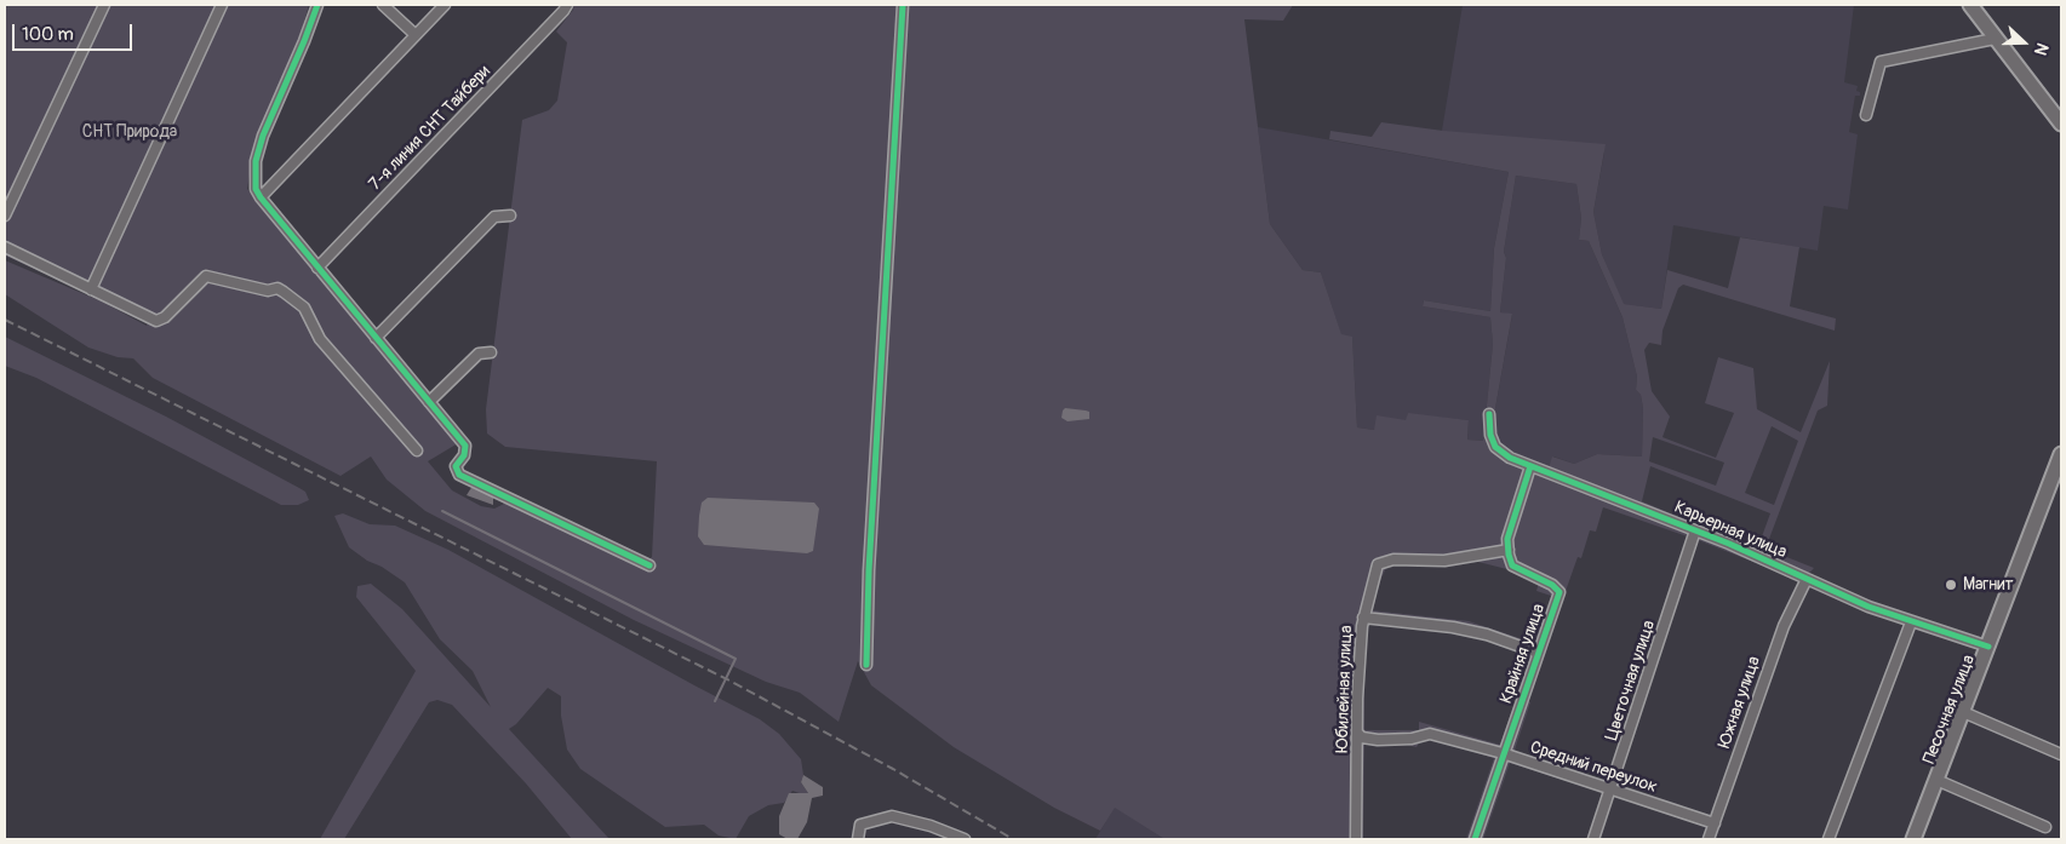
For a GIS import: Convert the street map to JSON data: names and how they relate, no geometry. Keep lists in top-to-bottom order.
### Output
{
  "streets": {
    "street": [
      "7-я линия СНТ Тайбери",
      "Карьерная улица",
      "Крайняя улица",
      "Цветочная улица",
      "Юбилейная улица",
      "Южная улица",
      "Песочная улица",
      "Средний переулок"
    ]
  },
  "crossings": [
    ["Карьерная улица", "Цветочная улица"],
    ["Карьерная улица", "Южная улица"],
    ["Карьерная улица", "Песочная улица"],
    ["Крайняя улица", "Юбилейная улица"],
    ["Крайняя улица", "Средний переулок"],
    ["Цветочная улица", "Средний переулок"],
    ["Юбилейная улица", "Средний переулок"],
    ["Южная улица", "Средний переулок"]
  ],
  "parks": ["СНТ Природа"],
  "places": ["Магнит"],
  "scale_bar": "100 m",
  "north": "right"
}
